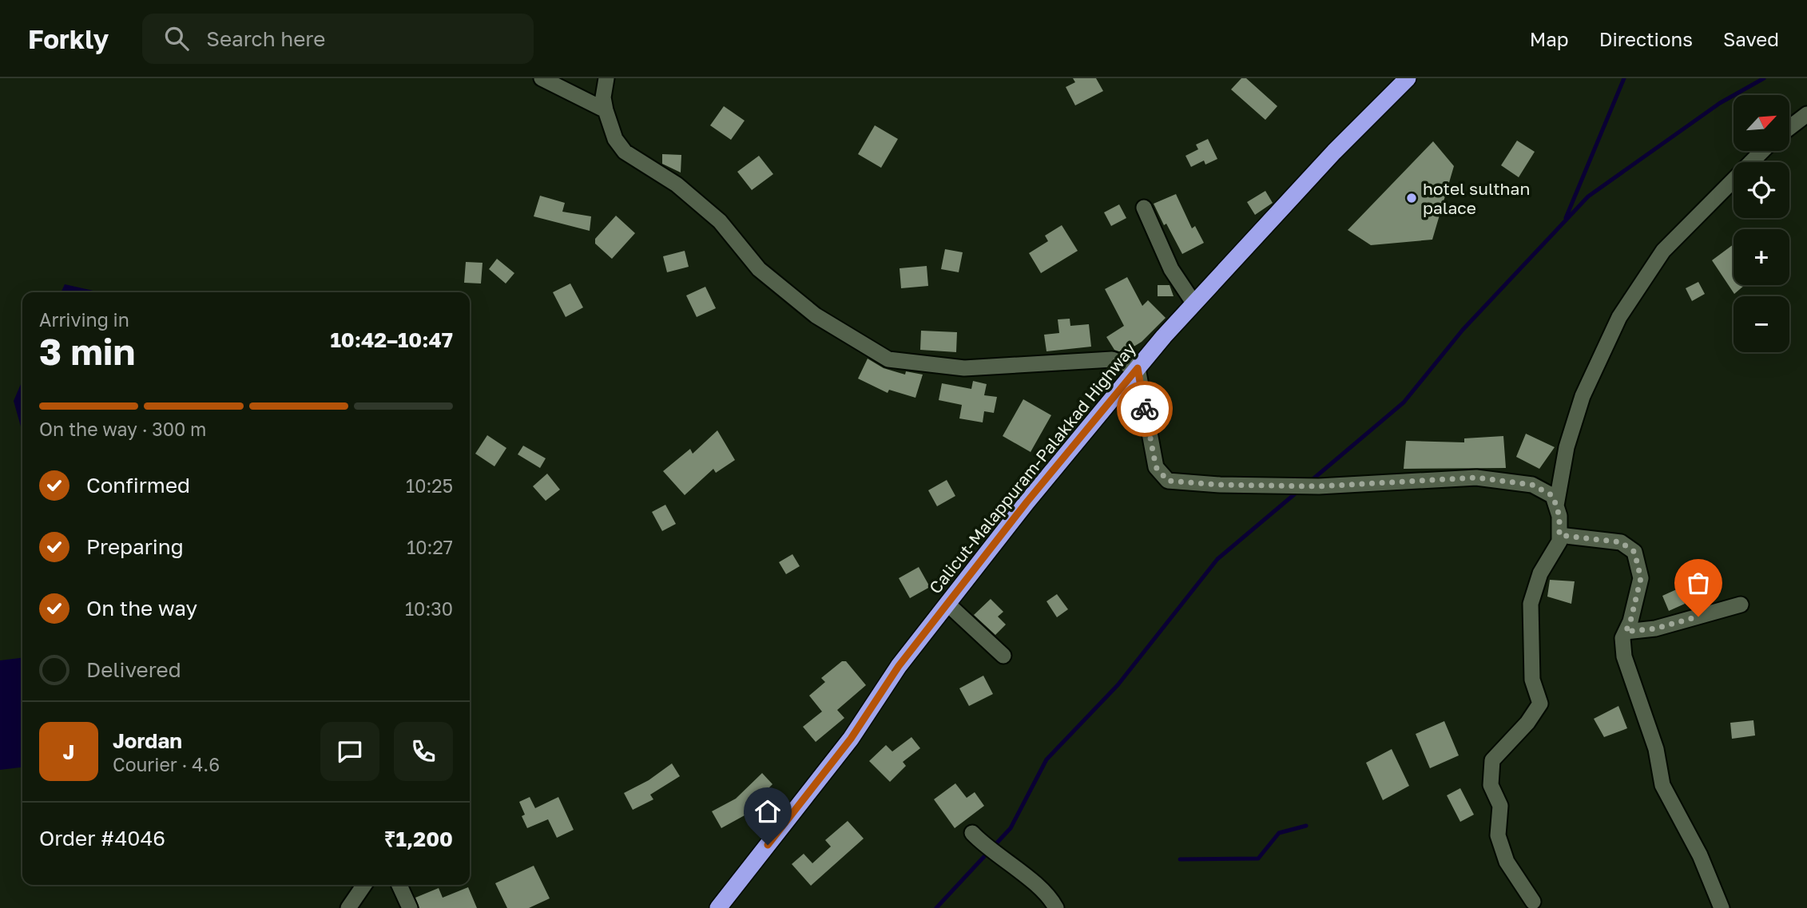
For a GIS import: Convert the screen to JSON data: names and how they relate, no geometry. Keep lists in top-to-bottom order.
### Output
{
  "streets": {
    "highway": ["Calicut-Malappuram-Palakkad Highway"]
  },
  "places": ["hotel sulthan palace"],
  "north": "top right",
  "page": {
    "header": "Forkly",
    "search": "Search here",
    "nav": ["Map", "Directions", "Saved"],
    "map_buttons": ["+", "−"],
    "heading": ["3 min", "Arriving in", "10:42–10:47"],
    "panel": [
      "Jordan",
      "Courier · 4.6",
      "Order #4046",
      "₹1,200"
    ],
    "bar": "On the way · 300 m",
    "list": [
      ["Confirmed", "10:25"],
      ["Preparing", "10:27"],
      ["On the way", "10:30"],
      "Delivered"
    ],
    "round": "J"
  }
}
